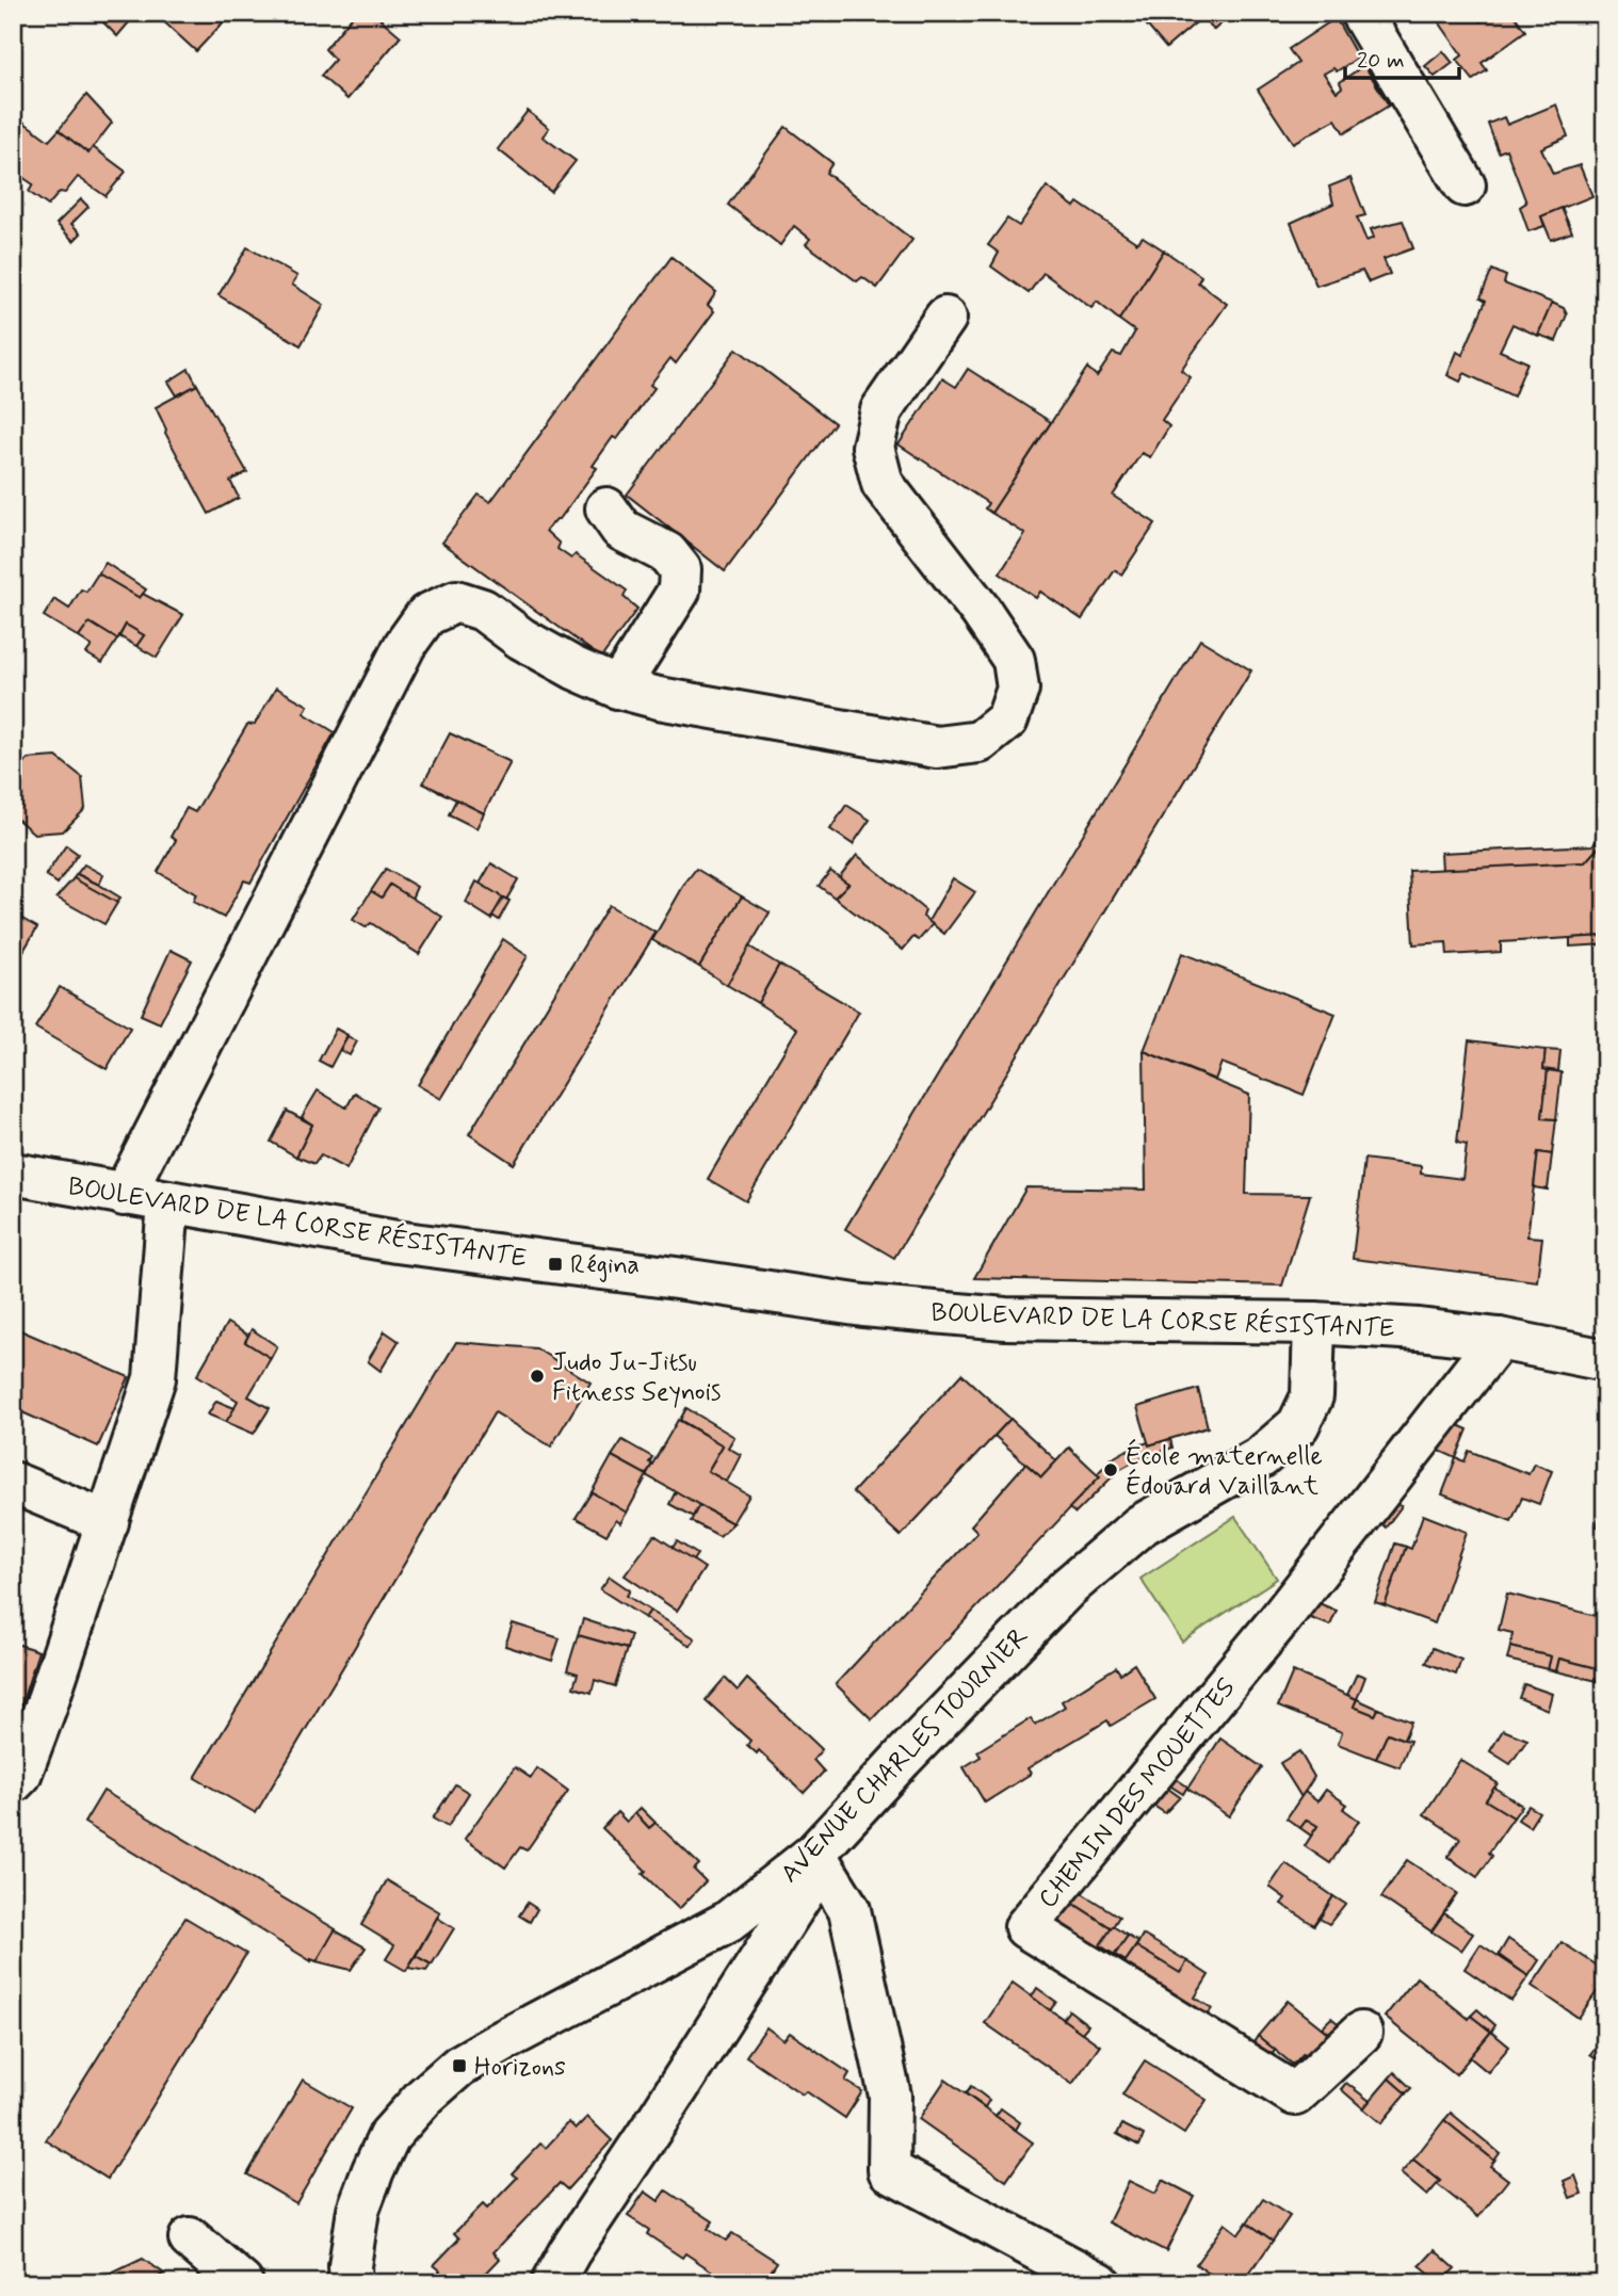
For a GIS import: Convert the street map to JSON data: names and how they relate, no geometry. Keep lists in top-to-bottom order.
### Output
{
  "streets": {
    "street": ["BOULEVARD DE LA CORSE RÉSISTANTE", "AVENUE CHARLES TOURNIER", "CHEMIN DES MOUETTES"]
  },
  "crossings": [
    ["BOULEVARD DE LA CORSE RÉSISTANTE", "AVENUE CHARLES TOURNIER"],
    ["BOULEVARD DE LA CORSE RÉSISTANTE", "CHEMIN DES MOUETTES"]
  ],
  "places": {
    "transit": ["Régina", "Horizons"],
    "other": ["Judo Ju-Jitsu Fitness Seynois", "École maternelle Édouard Vaillant"]
  },
  "scale_bar": "20 m"
}
